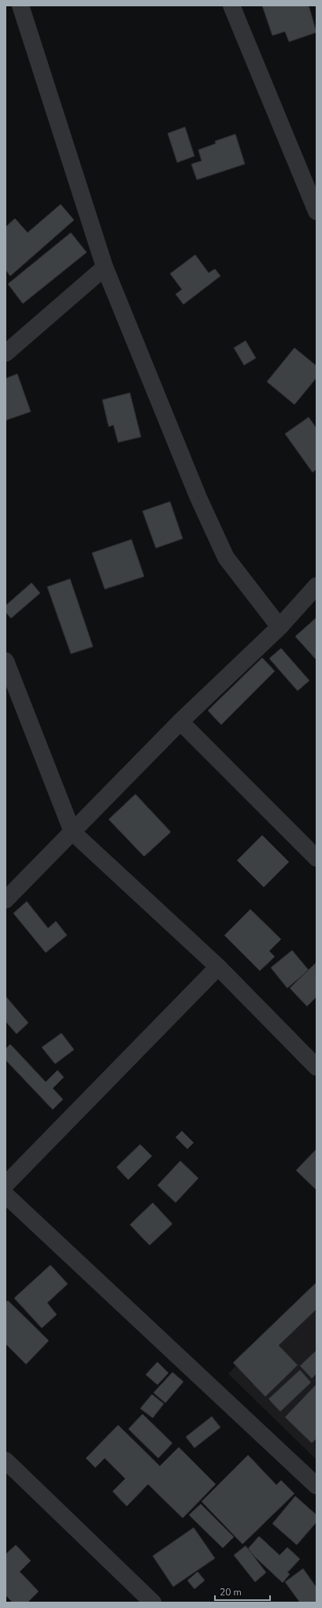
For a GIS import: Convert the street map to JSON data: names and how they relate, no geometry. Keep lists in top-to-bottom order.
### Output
{
  "scale_bar": "20 m"
}
